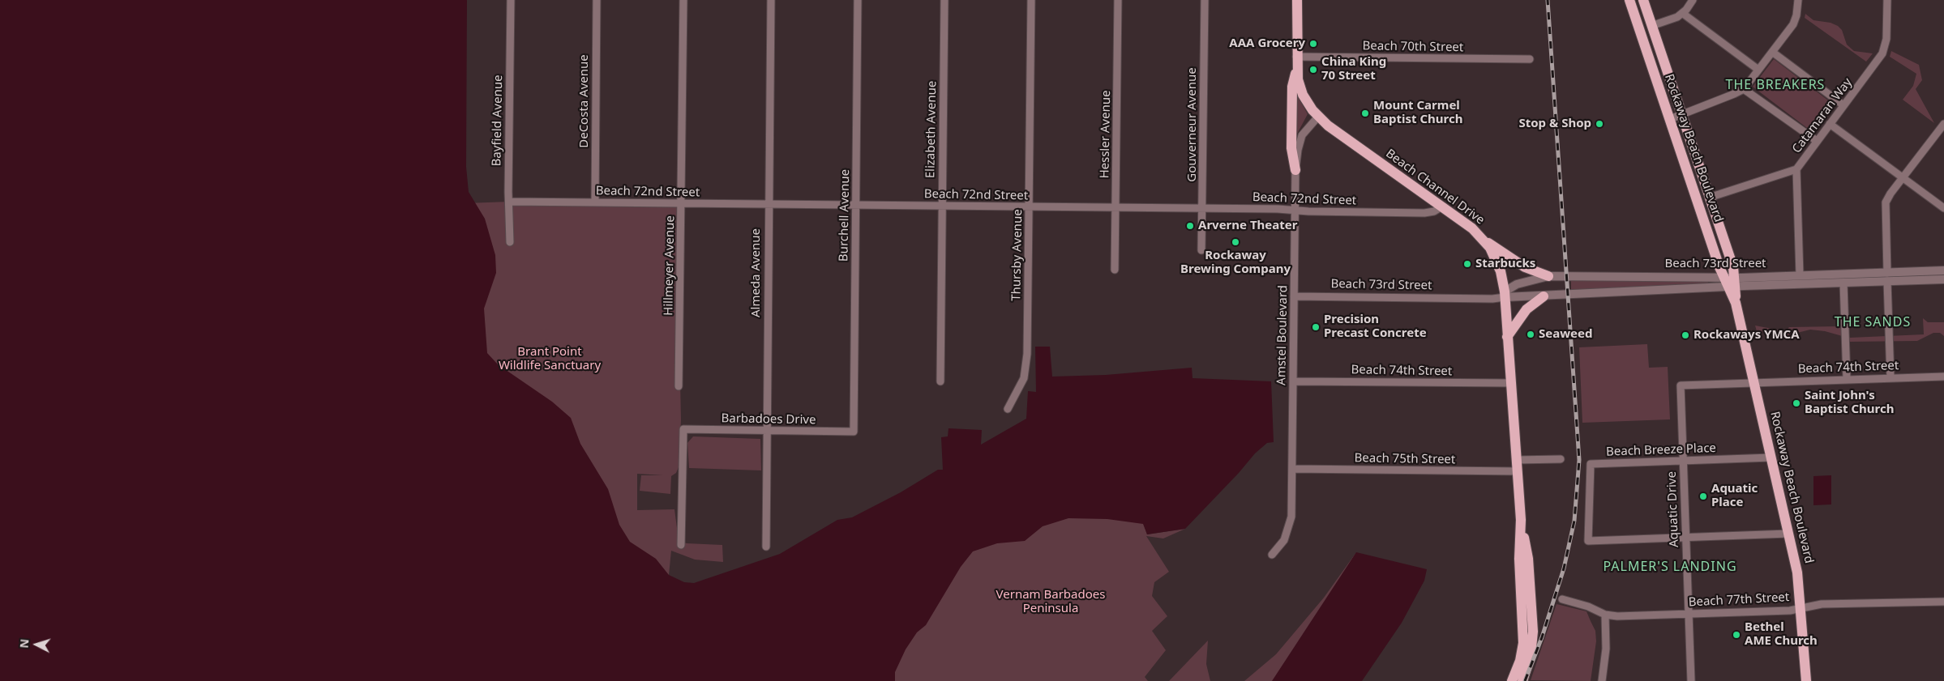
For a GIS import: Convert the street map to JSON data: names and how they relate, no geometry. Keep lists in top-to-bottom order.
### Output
{
  "streets": {
    "main road": ["Rockaway Beach Boulevard", "Beach Channel Drive"],
    "street": [
      "Beach 70th Street",
      "DeCosta Avenue",
      "Catamaran Way",
      "Bayfield Avenue",
      "Gouverneur Avenue",
      "Elizabeth Avenue",
      "Hessler Avenue",
      "Beach 72nd Street",
      "Burchell Avenue",
      "Thursby Avenue",
      "Beach 73rd Street",
      "Hillmeyer Avenue",
      "Almeda Avenue",
      "Amstel Boulevard",
      "Beach 74th Street",
      "Barbadoes Drive",
      "Beach Breeze Place",
      "Beach 75th Street",
      "Aquatic Drive",
      "Beach 77th Street"
    ]
  },
  "crossings": [
    ["Beach 70th Street", "Beach Channel Drive"],
    ["DeCosta Avenue", "Beach 72nd Street"],
    ["Catamaran Way", "Beach 73rd Street"],
    ["Bayfield Avenue", "Beach 72nd Street"],
    ["Gouverneur Avenue", "Beach 72nd Street"],
    ["Elizabeth Avenue", "Beach 72nd Street"],
    ["Hessler Avenue", "Beach 72nd Street"],
    ["Rockaway Beach Boulevard", "Beach 73rd Street"],
    ["Rockaway Beach Boulevard", "Beach 74th Street"],
    ["Rockaway Beach Boulevard", "Beach Breeze Place"],
    ["Rockaway Beach Boulevard", "Beach 77th Street"],
    ["Beach Channel Drive", "Beach 72nd Street"],
    ["Beach Channel Drive", "Beach 73rd Street"],
    ["Beach Channel Drive", "Amstel Boulevard"],
    ["Beach Channel Drive", "Beach 74th Street"],
    ["Beach Channel Drive", "Beach 75th Street"],
    ["Beach 72nd Street", "Burchell Avenue"],
    ["Beach 72nd Street", "Thursby Avenue"],
    ["Beach 72nd Street", "Hillmeyer Avenue"],
    ["Beach 72nd Street", "Almeda Avenue"],
    ["Beach 72nd Street", "Amstel Boulevard"],
    ["Burchell Avenue", "Barbadoes Drive"],
    ["Beach 73rd Street", "Amstel Boulevard"],
    ["Almeda Avenue", "Barbadoes Drive"],
    ["Amstel Boulevard", "Beach 74th Street"],
    ["Amstel Boulevard", "Beach 75th Street"],
    ["Beach 74th Street", "Aquatic Drive"],
    ["Beach Breeze Place", "Aquatic Drive"],
    ["Aquatic Drive", "Beach 77th Street"]
  ],
  "districts": ["THE BREAKERS", "THE SANDS", "PALMER'S LANDING"],
  "parks": ["Brant Point Wildlife Sanctuary", "Vernam Barbadoes Peninsula"],
  "places": [
    "AAA Grocery",
    "China King 70 Street",
    "Mount Carmel Baptist Church",
    "Stop & Shop",
    "Arverne Theater",
    "Rockaway Brewing Company",
    "Starbucks",
    "Precision Precast Concrete",
    "Seaweed",
    "Rockaways YMCA",
    "Saint John's Baptist Church",
    "Aquatic Place",
    "Bethel AME Church"
  ],
  "north": "left"
}
